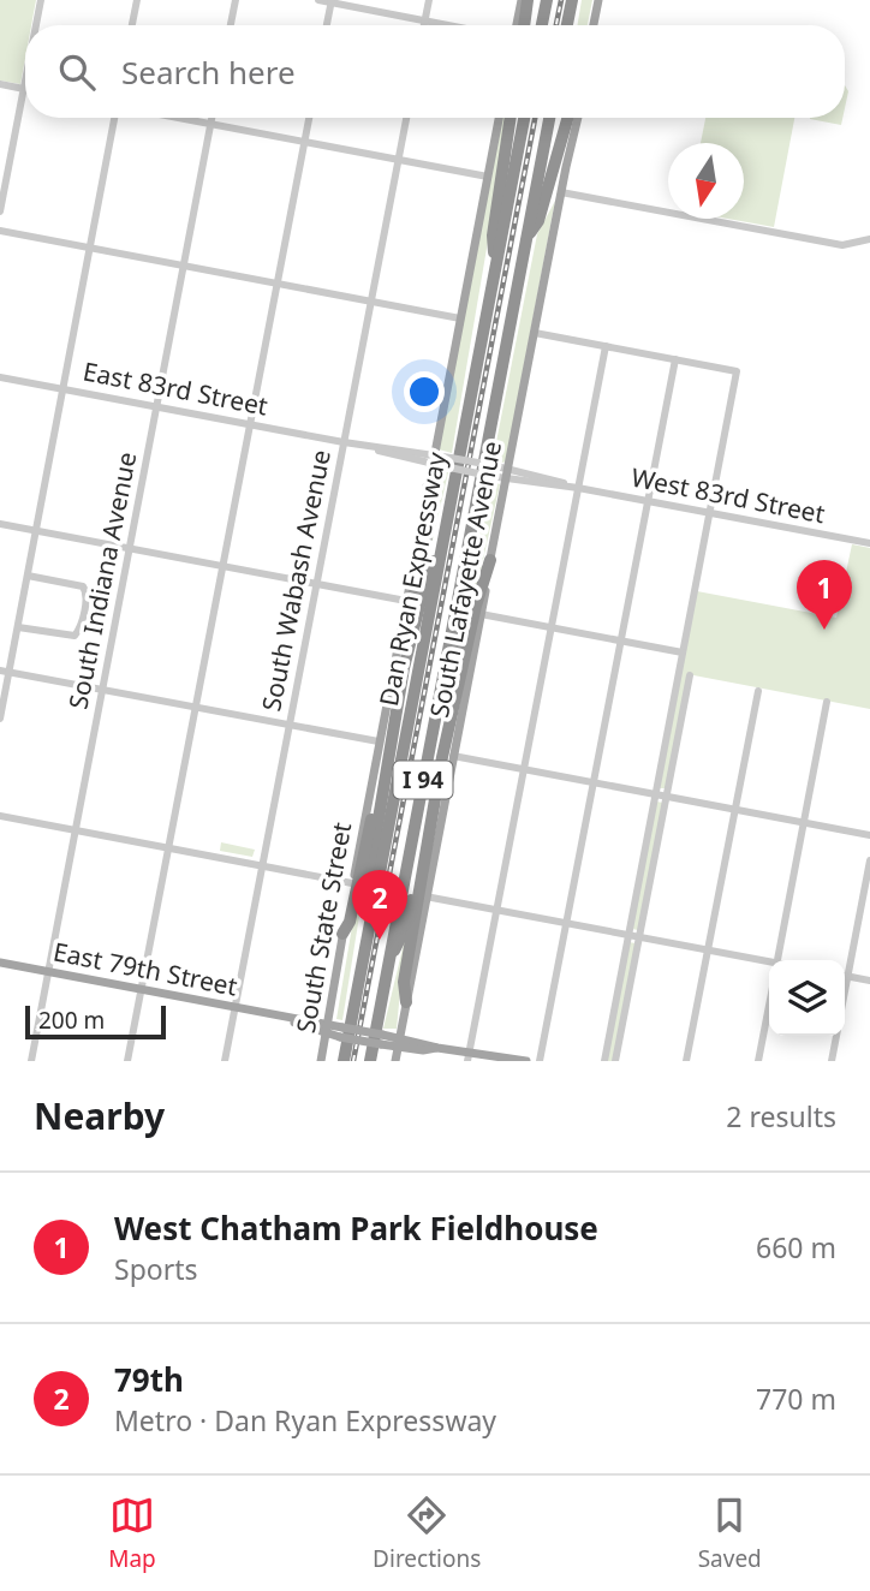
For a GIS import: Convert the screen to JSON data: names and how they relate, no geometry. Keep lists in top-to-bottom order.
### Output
{
  "streets": {
    "highway": ["Dan Ryan Expressway", "I 94"],
    "main road": ["South Lafayette Avenue", "South State Street", "East 79th Street"],
    "street": [
      "East 83rd Street",
      "West 83rd Street",
      "South Indiana Avenue",
      "South Wabash Avenue"
    ]
  },
  "crossings": [
    ["East 83rd Street", "West 83rd Street"],
    ["East 83rd Street", "South Indiana Avenue"],
    ["East 83rd Street", "South Wabash Avenue"],
    ["East 83rd Street", "South State Street"],
    ["West 83rd Street", "South Lafayette Avenue"],
    ["West 83rd Street", "South State Street"],
    ["South Lafayette Avenue", "East 79th Street"],
    ["South Indiana Avenue", "East 79th Street"],
    ["South Wabash Avenue", "East 79th Street"],
    ["South State Street", "East 79th Street"]
  ],
  "scale_bar": "200 m",
  "north": "bottom",
  "page": {
    "search": "Search here",
    "pins": ["1", "2"],
    "scale": "200 m",
    "heading": ["Nearby", "2 results"],
    "list": [
      {
        "mark": "1",
        "name": "West Chatham Park Fieldhouse",
        "note": "Sports",
        "value": "660 m"
      },
      {
        "mark": "2",
        "name": "79th",
        "note": "Metro · Dan Ryan Expressway",
        "value": "770 m"
      }
    ],
    "nav": ["Map", "Directions", "Saved"]
  }
}
